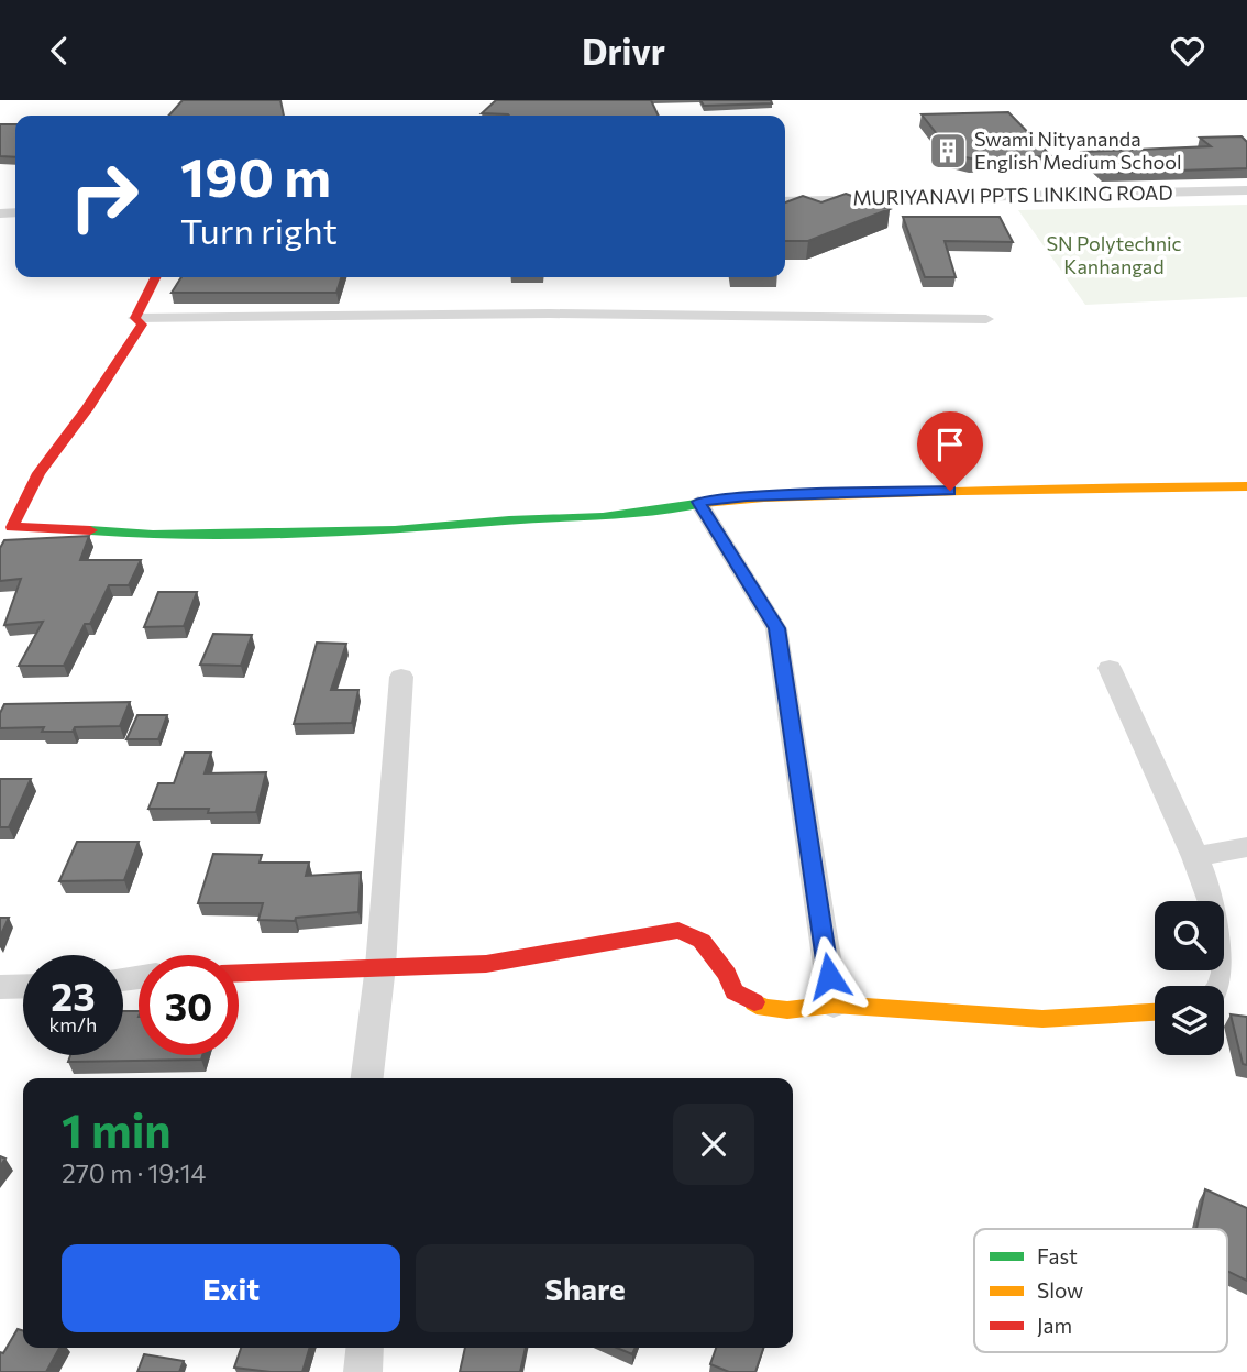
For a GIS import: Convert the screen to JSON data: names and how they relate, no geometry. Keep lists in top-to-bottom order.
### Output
{
  "streets": {
    "street": ["MURIYANAVI PPTS LINKING ROAD"]
  },
  "parks": ["SN Polytechnic Kanhangad"],
  "places": {
    "building": ["Swami Nityananda English Medium School"]
  },
  "legend": ["Fast", "Slow", "Jam"],
  "page": {
    "header": "Drivr",
    "turn": ["190 m", "Turn right"],
    "speed": "23 km/h",
    "limit": "30",
    "heading": ["1 min", "270 m · 19:14"],
    "buttons": ["Exit", "Share"]
  }
}
